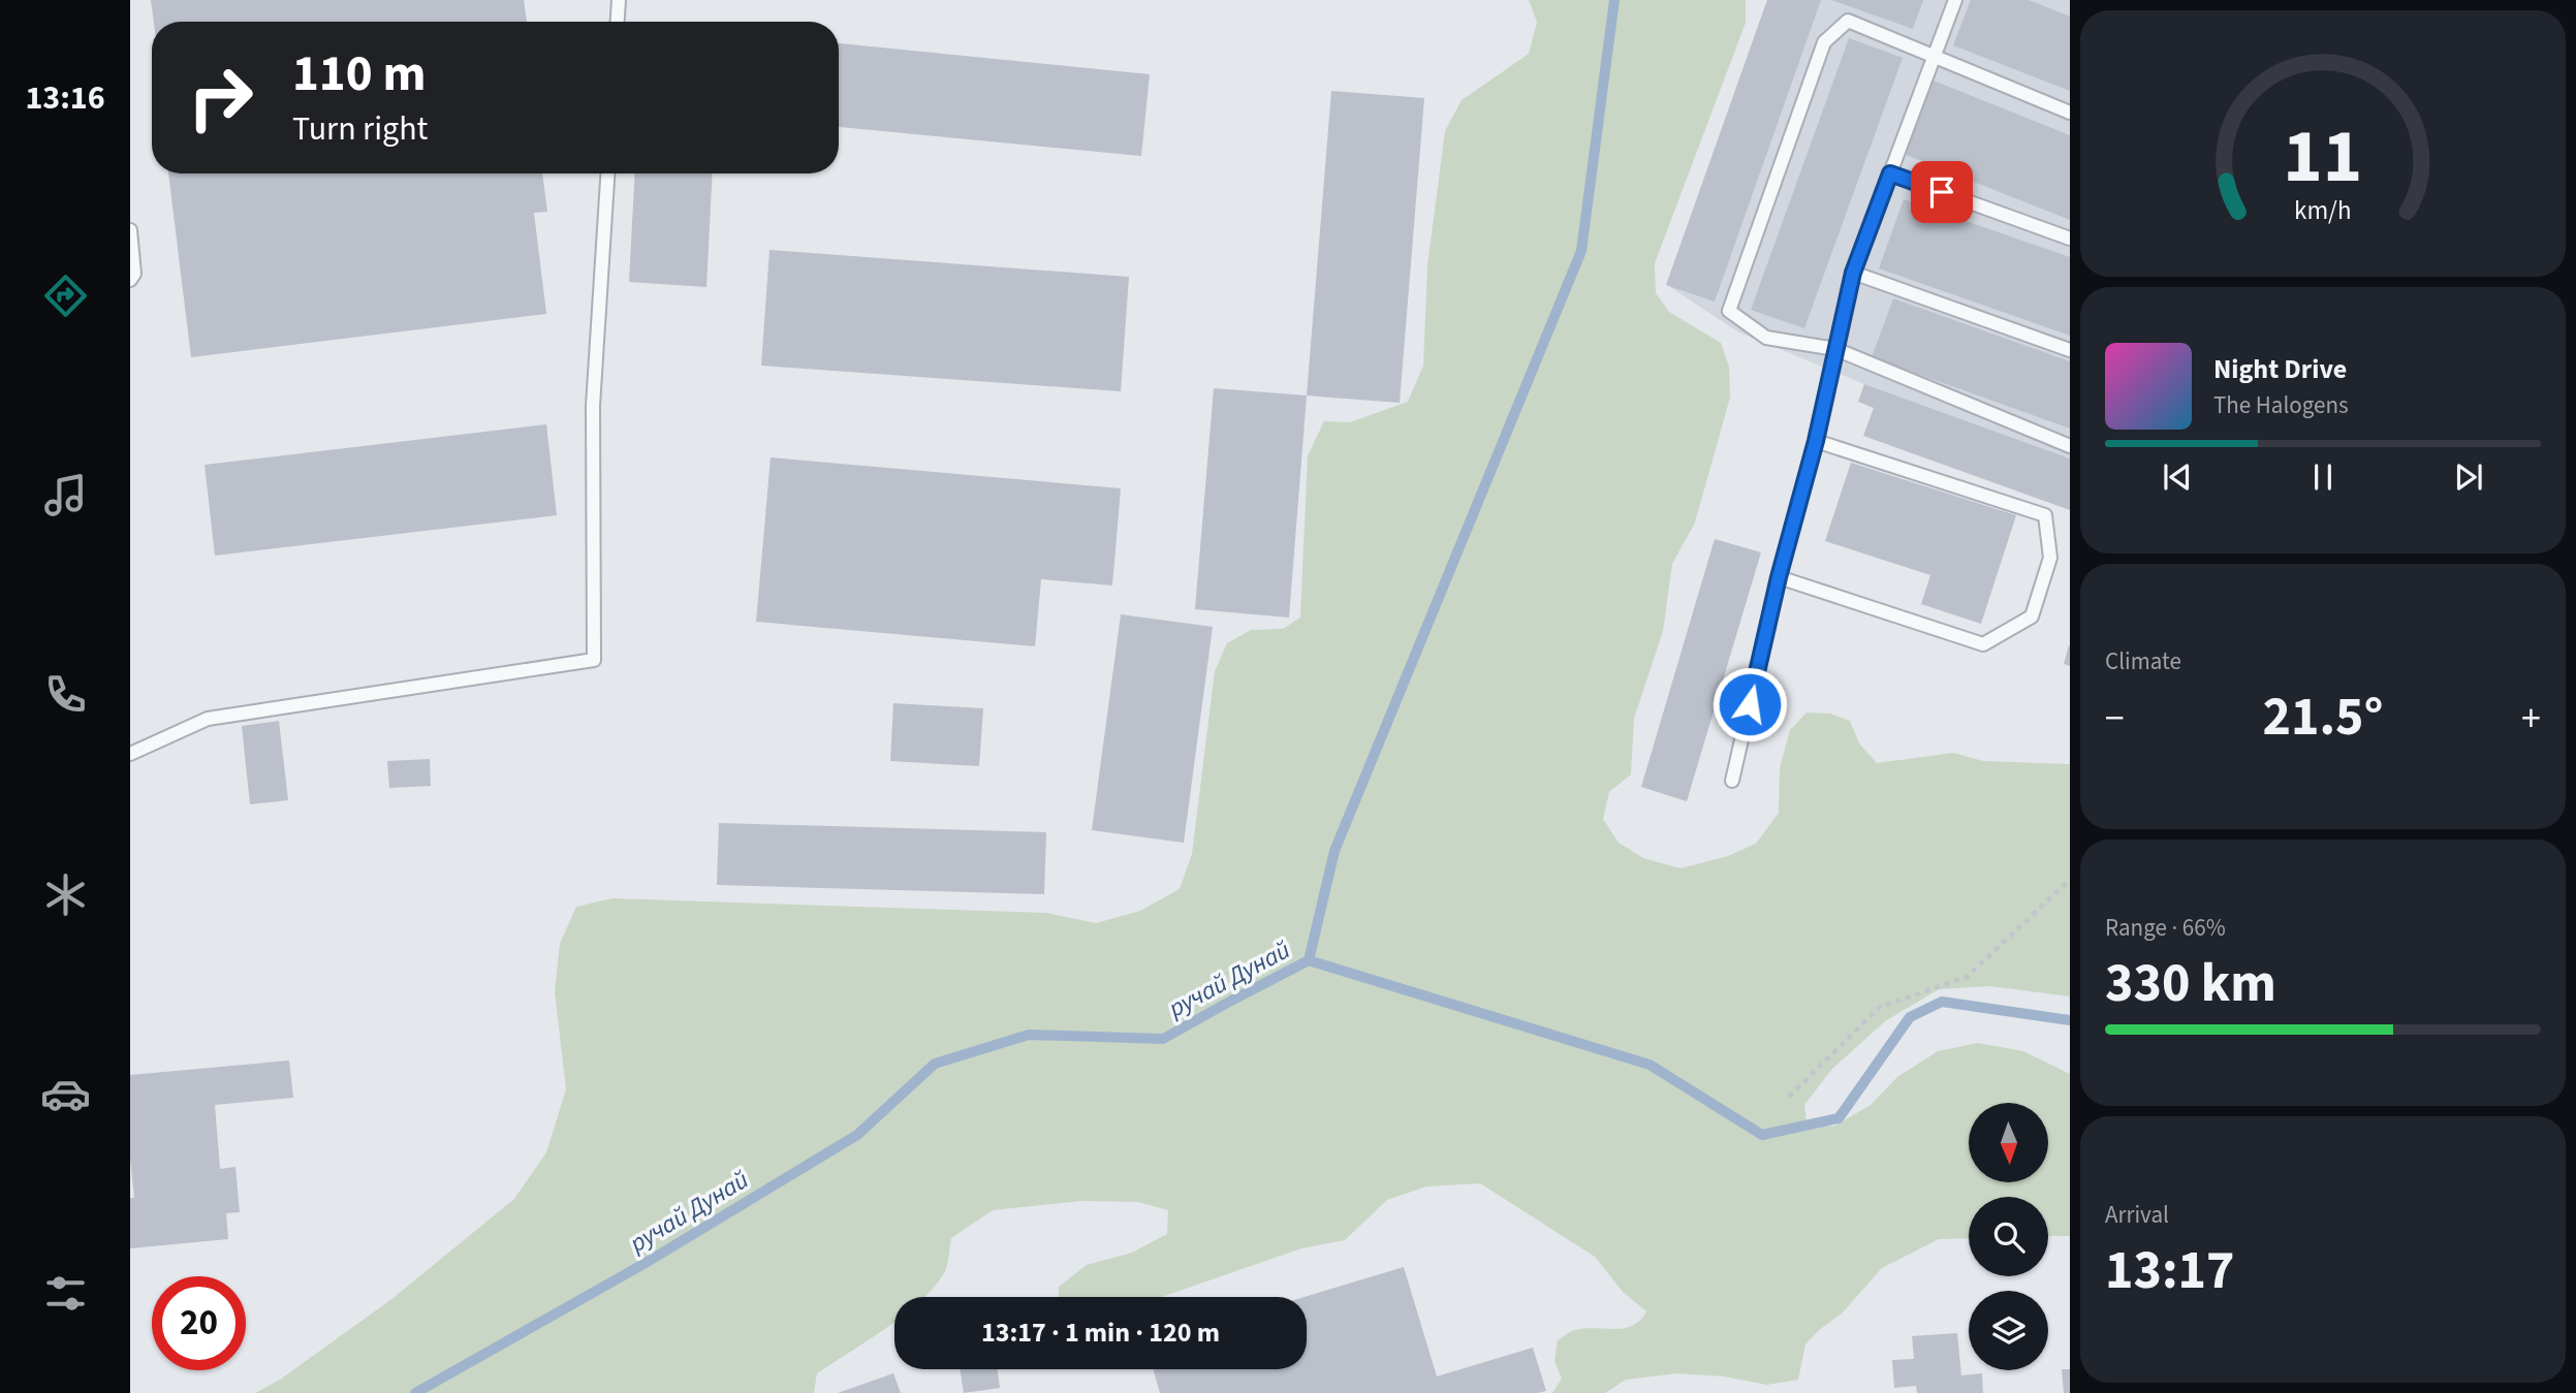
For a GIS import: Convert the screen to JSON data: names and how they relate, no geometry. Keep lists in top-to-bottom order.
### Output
{
  "water": ["ручай Дунай"],
  "north": "bottom",
  "page": {
    "tabs": "13:16",
    "turn": ["110 m", "Turn right"],
    "song": ["Night Drive", "The Halogens"],
    "tile": [
      "Climate",
      ["Range · 66%", "330 km"],
      ["Arrival", "13:17"]
    ],
    "heat": ["−", "21.5°", "+"],
    "limit": "20",
    "trip": "13:17 · 1 min · 120 m",
    "gauge": ["11", "km/h"]
  }
}
